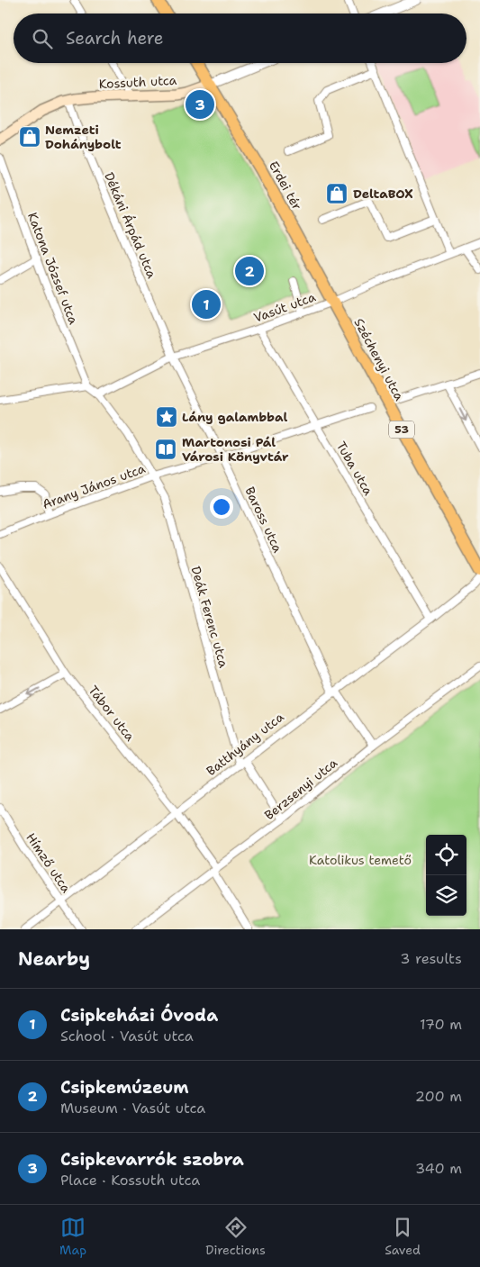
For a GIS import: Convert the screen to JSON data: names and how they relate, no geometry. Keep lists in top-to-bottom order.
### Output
{
  "streets": {
    "main road": [
      "Kossuth utca",
      "Erdei tér",
      "Széchenyi utca",
      "53"
    ],
    "street": [
      "Dékáni Árpád utca",
      "Katona József utca",
      "Vasút utca",
      "Tuba utca",
      "Arany János utca",
      "Baross utca",
      "Deák Ferenc utca",
      "Tábor utca",
      "Batthyány utca",
      "Berzsenyi utca",
      "Hímző utca"
    ]
  },
  "crossings": [
    ["Kossuth utca", "Erdei tér"],
    ["Kossuth utca", "Dékáni Árpád utca"],
    ["Kossuth utca", "53"],
    ["Erdei tér", "Vasút utca"],
    ["Erdei tér", "Széchenyi utca"],
    ["Erdei tér", "53"],
    ["Dékáni Árpád utca", "Vasút utca"],
    ["Dékáni Árpád utca", "Baross utca"],
    ["Katona József utca", "Deák Ferenc utca"],
    ["Vasút utca", "Széchenyi utca"],
    ["Vasút utca", "Tuba utca"],
    ["Vasút utca", "Baross utca"],
    ["Vasút utca", "Deák Ferenc utca"],
    ["Tuba utca", "Arany János utca"],
    ["Tuba utca", "Batthyány utca"],
    ["Arany János utca", "Baross utca"],
    ["Arany János utca", "Deák Ferenc utca"],
    ["Baross utca", "Batthyány utca"],
    ["Baross utca", "Berzsenyi utca"],
    ["Deák Ferenc utca", "Batthyány utca"],
    ["Deák Ferenc utca", "Berzsenyi utca"],
    ["Tábor utca", "Batthyány utca"],
    ["Tábor utca", "Berzsenyi utca"],
    ["Batthyány utca", "Hímző utca"]
  ],
  "parks": ["Katolikus temető"],
  "places": {
    "shop": ["Nemzeti Dohánybolt", "DeltaBOX"],
    "place": ["Lány galambbal"],
    "library": ["Martonosi Pál Városi Könyvtár"]
  },
  "page": {
    "search": "Search here",
    "pins": ["3", "2", "1"],
    "heading": ["Nearby", "3 results"],
    "list": [
      {
        "mark": "1",
        "name": "Csipkeházi Óvoda",
        "note": "School · Vasút utca",
        "value": "170 m"
      },
      {
        "mark": "2",
        "name": "Csipkemúzeum",
        "note": "Museum · Vasút utca",
        "value": "200 m"
      },
      {
        "mark": "3",
        "name": "Csipkevarrók szobra",
        "note": "Place · Kossuth utca",
        "value": "340 m"
      }
    ],
    "nav": ["Map", "Directions", "Saved"]
  }
}
